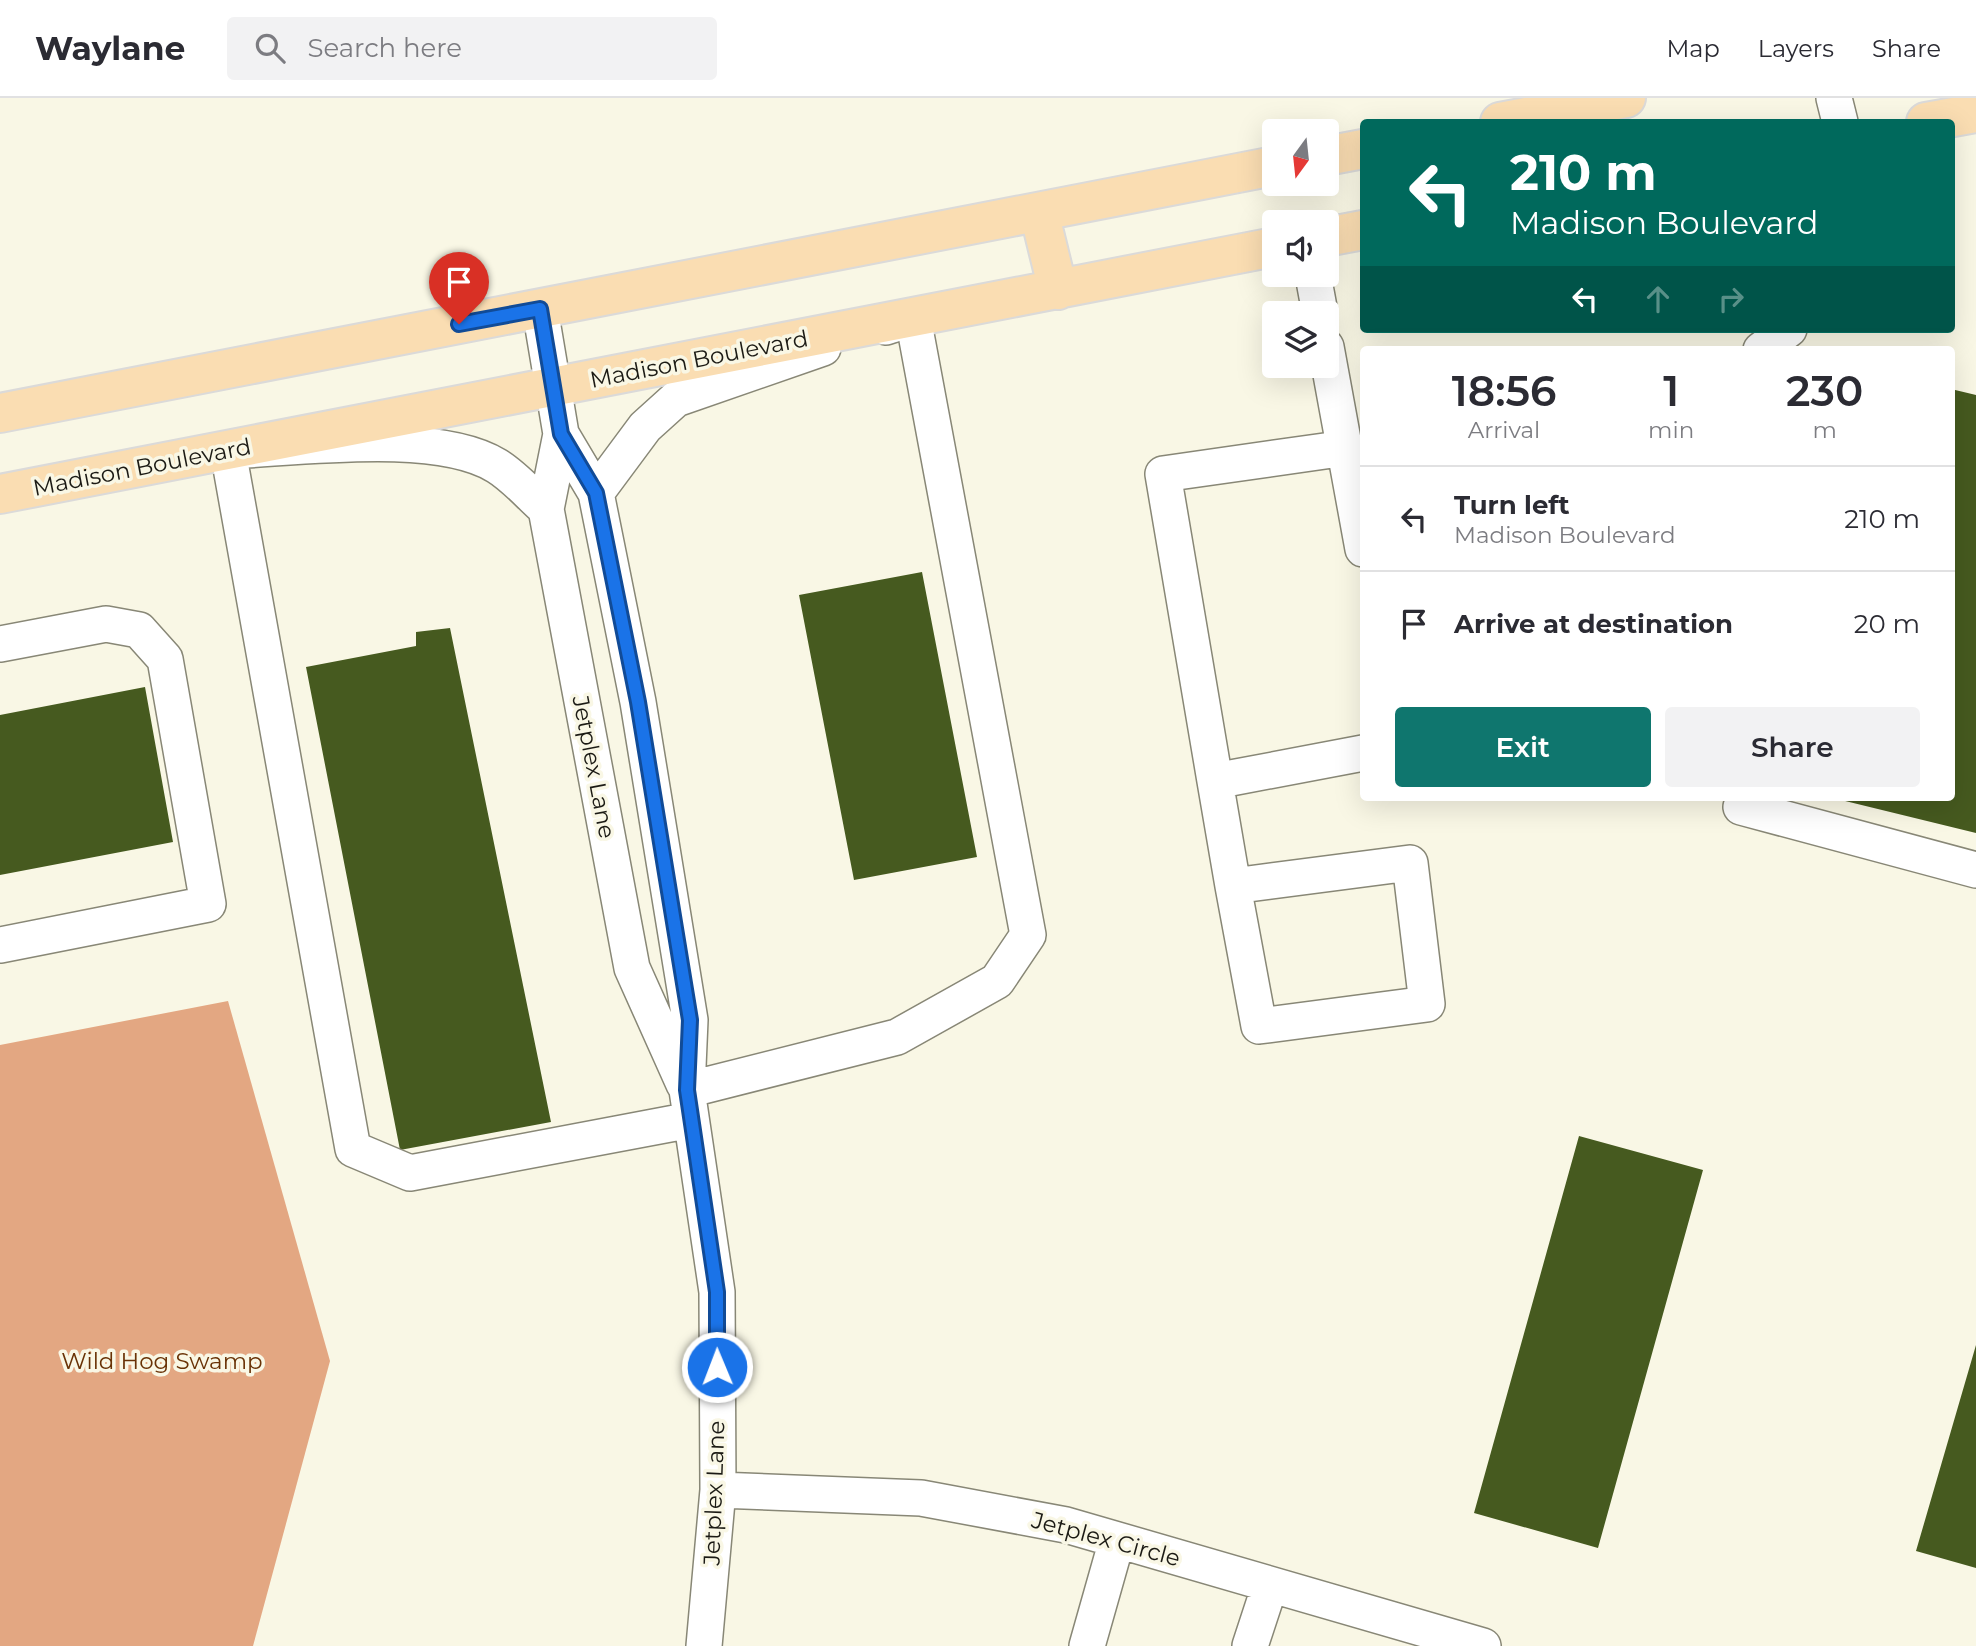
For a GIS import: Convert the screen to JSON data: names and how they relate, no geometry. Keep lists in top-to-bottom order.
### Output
{
  "streets": {
    "main road": ["Madison Boulevard"],
    "street": ["Jetplex Lane", "Jetplex Circle"]
  },
  "crossings": [
    ["Madison Boulevard", "Jetplex Lane"],
    ["Jetplex Lane", "Jetplex Circle"]
  ],
  "parks": ["Wild Hog Swamp"],
  "north": "bottom",
  "page": {
    "header": "Waylane",
    "search": "Search here",
    "nav": ["Map", "Layers", "Share"],
    "turn": ["210 m", "Madison Boulevard"],
    "eta": [
      "18:56",
      "Arrival",
      "1",
      "min",
      "230",
      "m"
    ],
    "list": [
      {
        "name": "Turn left",
        "note": "Madison Boulevard",
        "value": "210 m"
      },
      {
        "name": "Arrive at destination",
        "value": "20 m"
      }
    ],
    "buttons": ["Exit", "Share"]
  }
}
